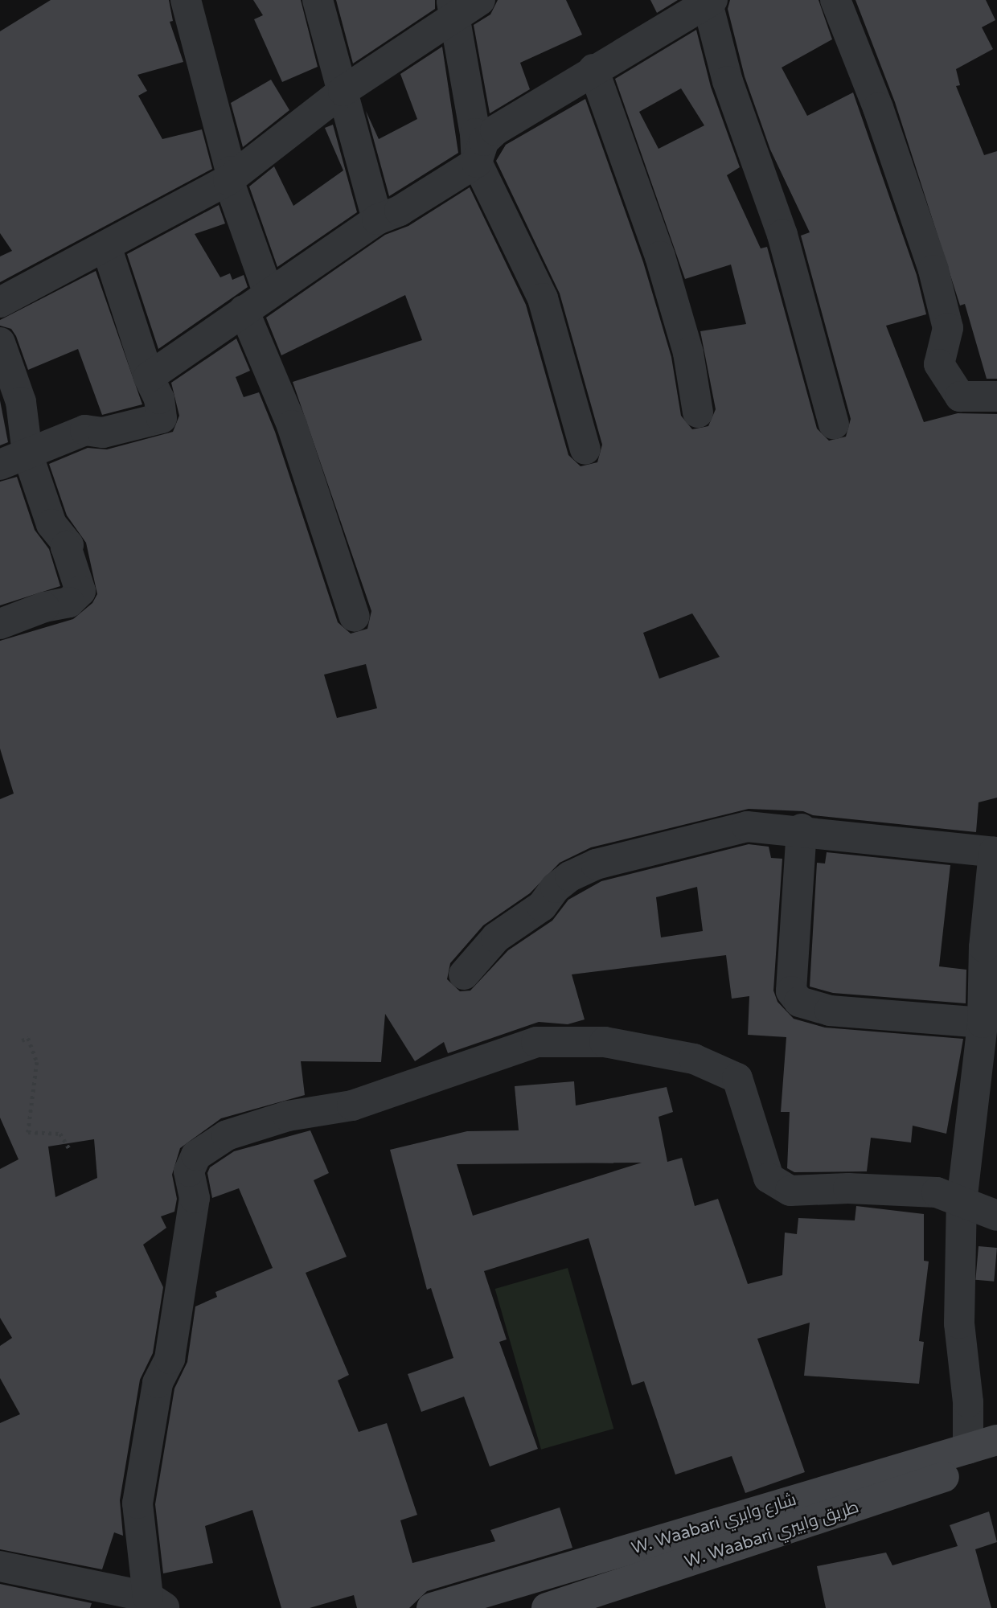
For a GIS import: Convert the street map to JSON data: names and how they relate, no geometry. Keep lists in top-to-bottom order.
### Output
{
  "streets": {
    "main road": ["W. Waabari شارع وابري", "W. Waabari طريق وابيري"]
  }
}
